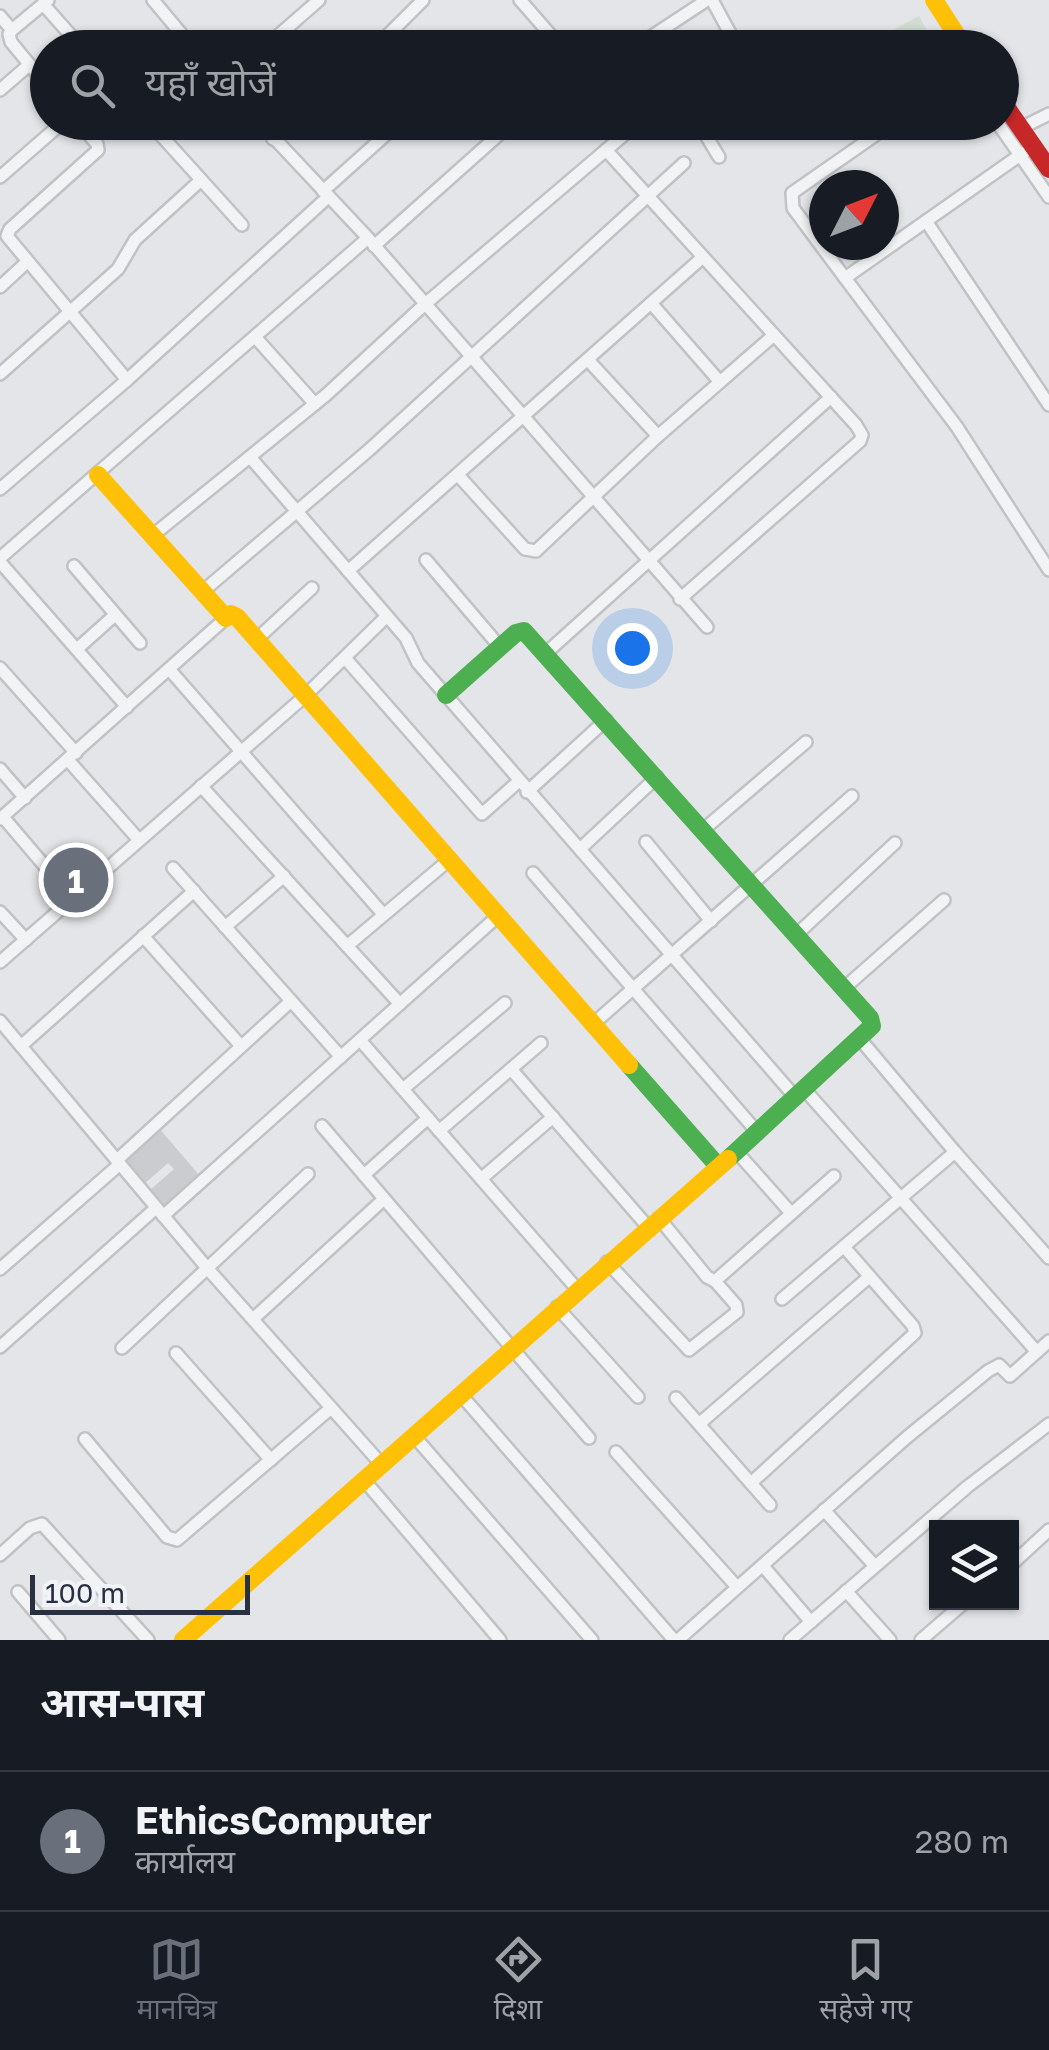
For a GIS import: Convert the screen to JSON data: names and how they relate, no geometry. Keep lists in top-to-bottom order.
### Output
{
  "scale_bar": "100 m",
  "north": "top right",
  "page": {
    "search": "यहाँ खोजें",
    "pins": "1",
    "scale": "100 m",
    "heading": "आस-पास",
    "list": [
      {
        "mark": "1",
        "name": "EthicsComputer",
        "note": "कार्यालय",
        "value": "280 m"
      }
    ],
    "nav": ["मानचित्र", "दिशा", "सहेजे गए"]
  }
}
